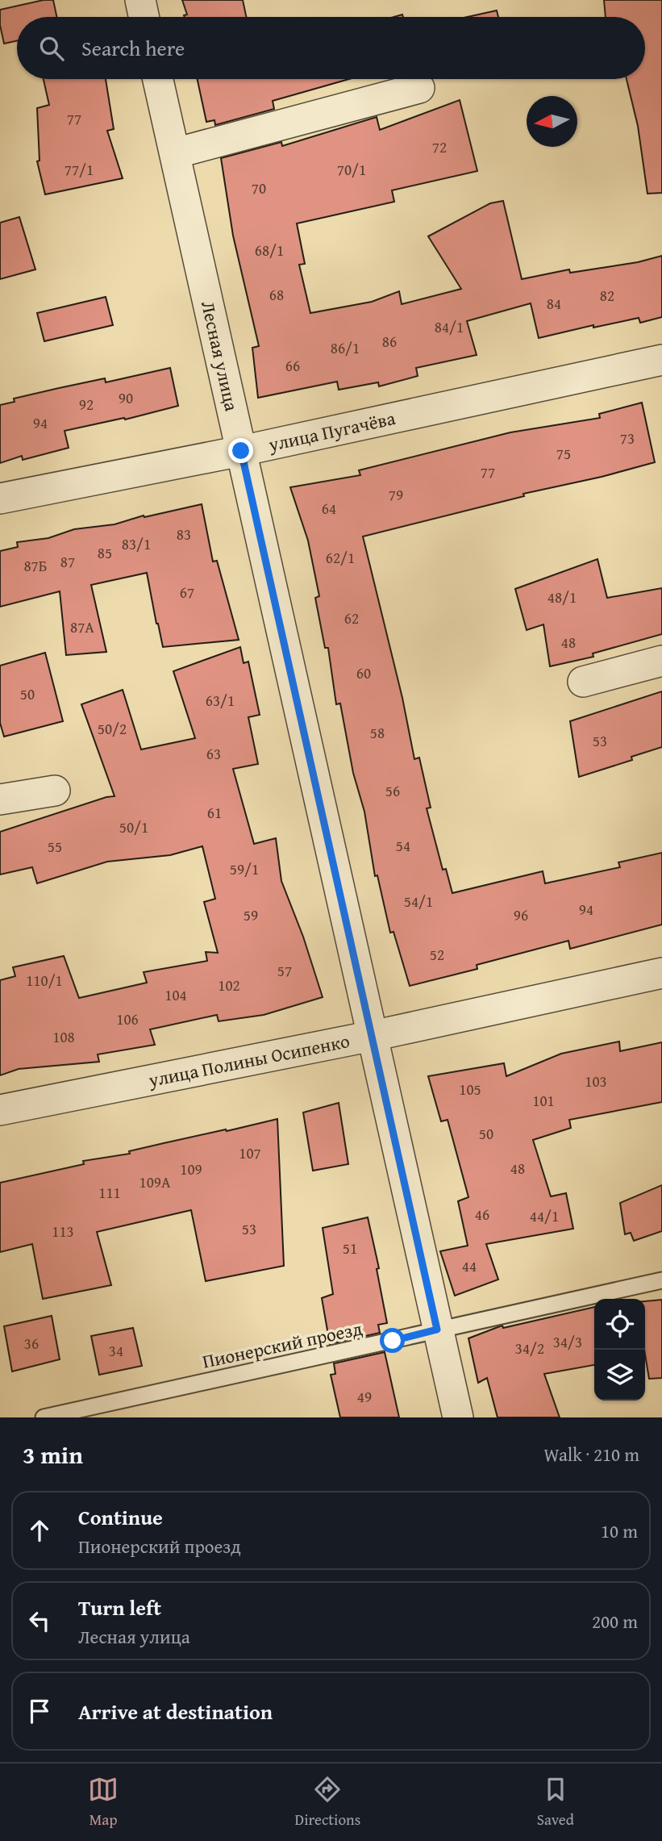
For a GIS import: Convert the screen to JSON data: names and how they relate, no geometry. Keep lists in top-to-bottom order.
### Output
{
  "streets": {
    "street": ["Лесная улица", "улица Пугачёва", "улица Полины Осипенко"],
    "lane": ["Пионерский проезд"]
  },
  "crossings": [
    ["Лесная улица", "улица Пугачёва"],
    ["Лесная улица", "улица Полины Осипенко"],
    ["Лесная улица", "Пионерский проезд"]
  ],
  "house_numbers": [
    "77",
    "72",
    "77/1",
    "70/1",
    "70",
    "68/1",
    "68",
    "82",
    "84",
    "84/1",
    "86",
    "86/1",
    "66",
    "90",
    "92",
    "94",
    "73",
    "75",
    "77",
    "79",
    "64",
    "83",
    "83/1",
    "85",
    "62/1",
    "87",
    "87Б",
    "67",
    "48/1",
    "62",
    "87А",
    "48",
    "60",
    "50",
    "63/1",
    "50/2",
    "58",
    "53",
    "63",
    "56",
    "61",
    "50/1",
    "54",
    "55",
    "59/1",
    "54/1",
    "94",
    "59",
    "96",
    "52",
    "57",
    "110/1",
    "102",
    "104",
    "106",
    "108",
    "103",
    "105",
    "101",
    "50",
    "107",
    "48",
    "109",
    "109А",
    "111",
    "46",
    "44/1",
    "53",
    "113",
    "51",
    "44",
    "34/3",
    "36",
    "34/2",
    "34",
    "49"
  ],
  "north": "left",
  "page": {
    "search": "Search here",
    "heading": ["3 min", "Walk · 210 m"],
    "list": [
      ["Continue", "Пионерский проезд", "10 m"],
      ["Turn left", "Лесная улица", "200 m"],
      "Arrive at destination"
    ],
    "nav": ["Map", "Directions", "Saved"]
  }
}
